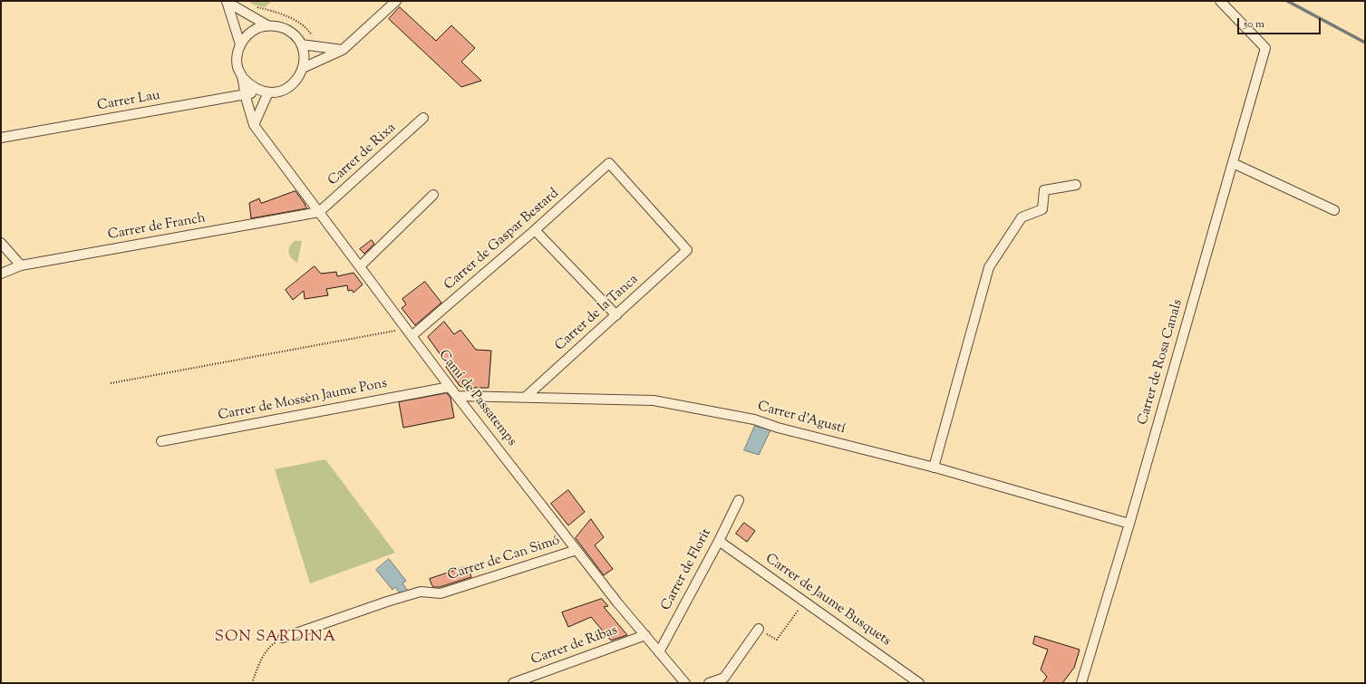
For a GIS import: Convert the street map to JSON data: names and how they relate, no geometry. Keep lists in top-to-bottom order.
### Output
{
  "streets": {
    "street": [
      "Carrer Lau",
      "Carrer de Rixa",
      "Carrer de Franch",
      "Carrer de Gaspar Bestard",
      "Carrer de la Tanca",
      "Carrer de Rosa Canals",
      "Camí de Passatemps",
      "Carrer de Mossèn Jaume Pons",
      "Carrer d'Agustí",
      "Carrer de Can Simó",
      "Carrer de Florit",
      "Carrer de Jaume Busquets",
      "Carrer de Ribas"
    ]
  },
  "crossings": [
    ["Carrer de Rixa", "Carrer de Franch"],
    ["Carrer de Rixa", "Camí de Passatemps"],
    ["Carrer de Franch", "Camí de Passatemps"],
    ["Carrer de Gaspar Bestard", "Carrer de la Tanca"],
    ["Carrer de Gaspar Bestard", "Camí de Passatemps"],
    ["Carrer de la Tanca", "Carrer d'Agustí"],
    ["Carrer de Rosa Canals", "Carrer d'Agustí"],
    ["Camí de Passatemps", "Carrer de Mossèn Jaume Pons"],
    ["Camí de Passatemps", "Carrer d'Agustí"],
    ["Camí de Passatemps", "Carrer de Can Simó"],
    ["Camí de Passatemps", "Carrer de Florit"],
    ["Camí de Passatemps", "Carrer de Ribas"],
    ["Carrer de Florit", "Carrer de Jaume Busquets"]
  ],
  "districts": ["SON SARDINA"],
  "scale_bar": "50 m"
}
